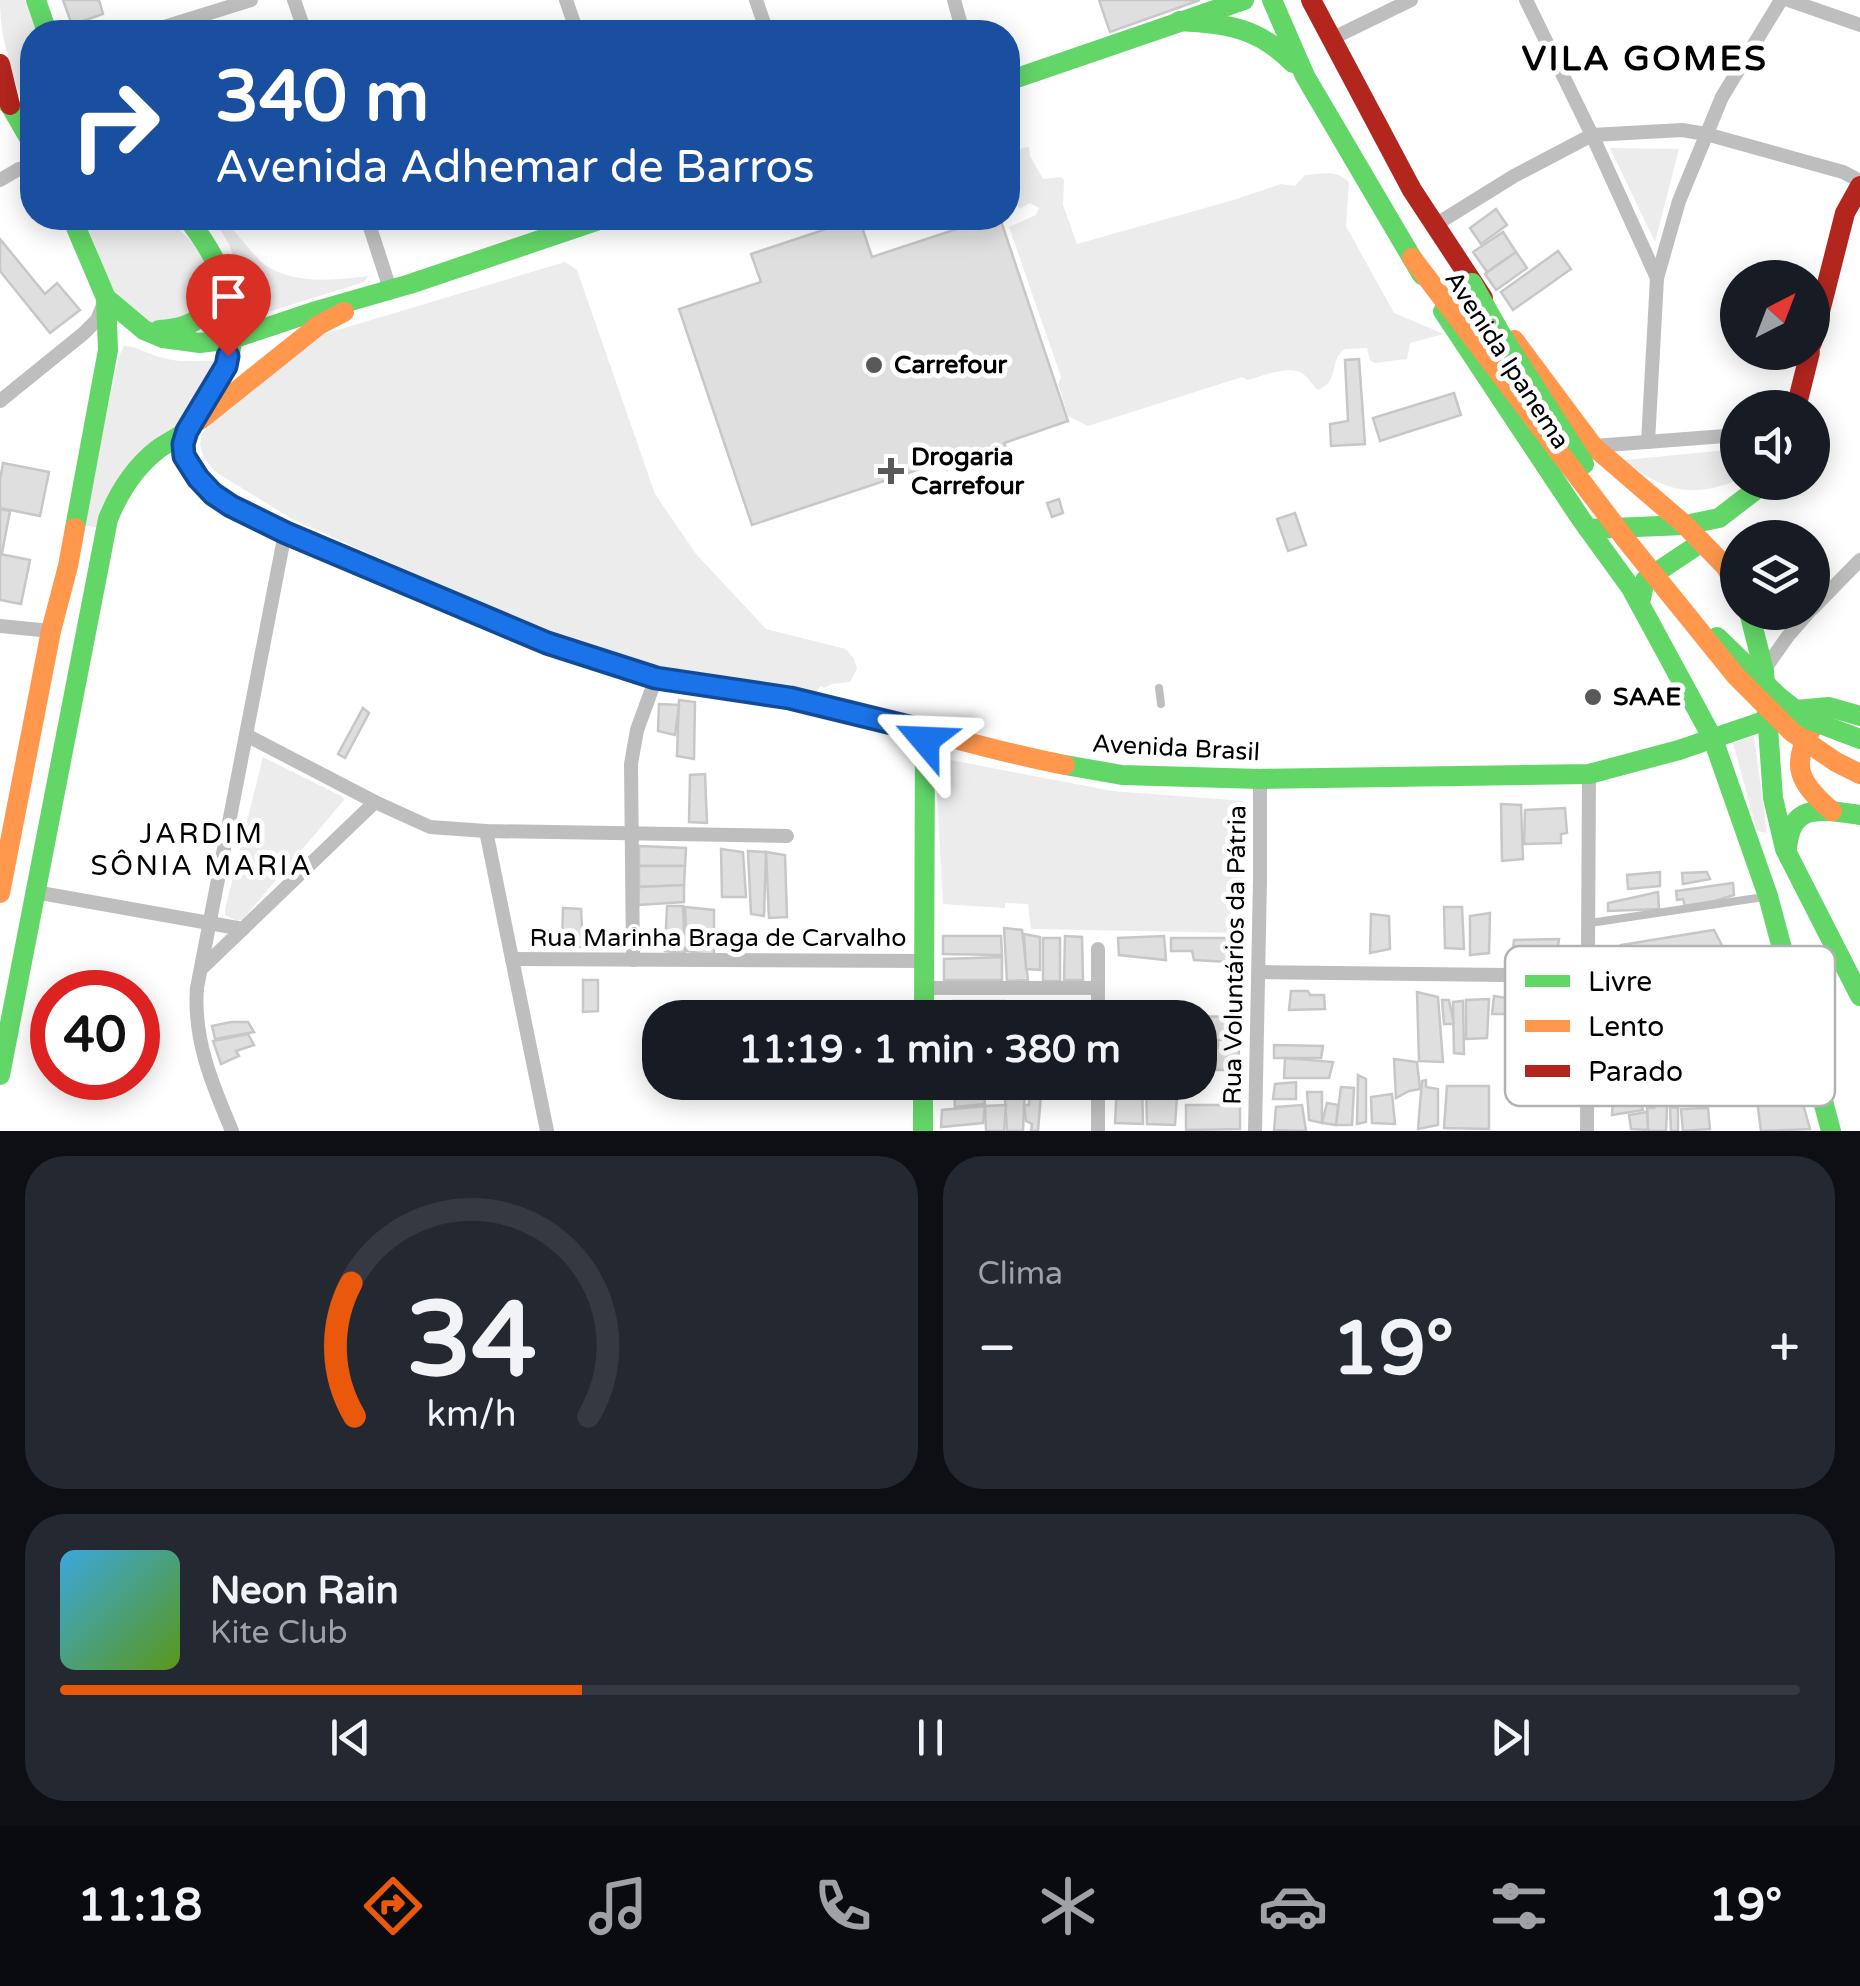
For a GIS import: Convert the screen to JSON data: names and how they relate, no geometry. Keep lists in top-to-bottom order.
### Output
{
  "streets": {
    "main road": ["Avenida Ipanema", "Avenida Brasil"],
    "street": ["Rua Marinha Braga de Carvalho", "Rua Voluntários da Pátria"]
  },
  "crossings": [
    ["Avenida Ipanema", "Avenida Brasil"],
    ["Avenida Brasil", "Rua Voluntários da Pátria"]
  ],
  "districts": ["VILA GOMES", "JARDIM SÔNIA MARIA"],
  "places": {
    "other": ["Carrefour", "SAAE"],
    "health": ["Drogaria Carrefour"]
  },
  "legend": ["Livre", "Lento", "Parado"],
  "north": "top right",
  "page": {
    "turn": ["340 m", "Avenida Adhemar de Barros"],
    "limit": "40",
    "trip": "11:19 · 1 min · 380 m",
    "tile": "Clima",
    "heat": ["−", "19°", "+"],
    "song": ["Neon Rain", "Kite Club"],
    "tabs": ["11:18", "19°"],
    "gauge": ["34", "km/h"]
  }
}
